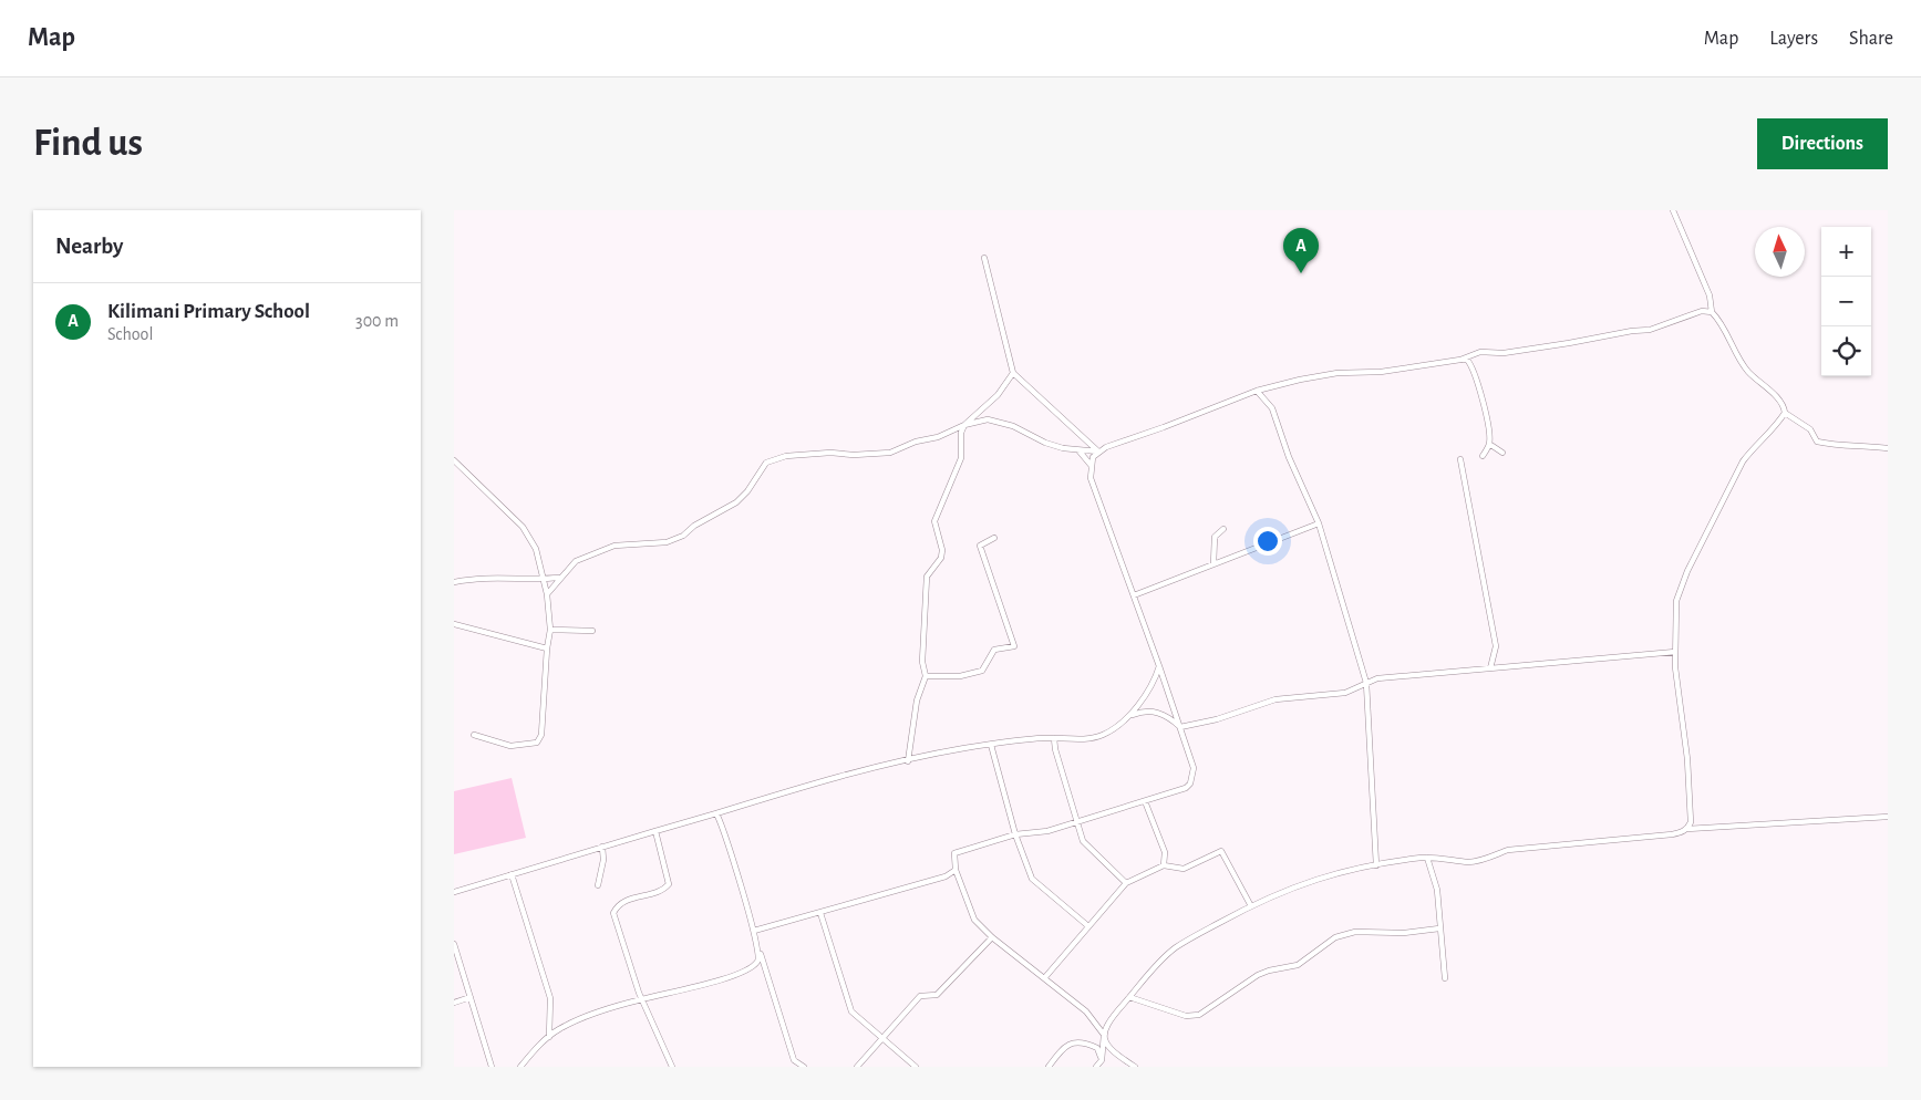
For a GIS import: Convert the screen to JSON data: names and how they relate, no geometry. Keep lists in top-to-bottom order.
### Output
{
  "north": "top",
  "page": {
    "header": "Map",
    "nav": ["Map", "Layers", "Share"],
    "buttons": "Directions",
    "title": "Find us",
    "heading": "Nearby",
    "map_buttons": ["+", "−"],
    "pins": "A",
    "list": [
      {
        "mark": "A",
        "name": "Kilimani Primary School",
        "note": "School",
        "value": "300 m"
      }
    ]
  }
}
